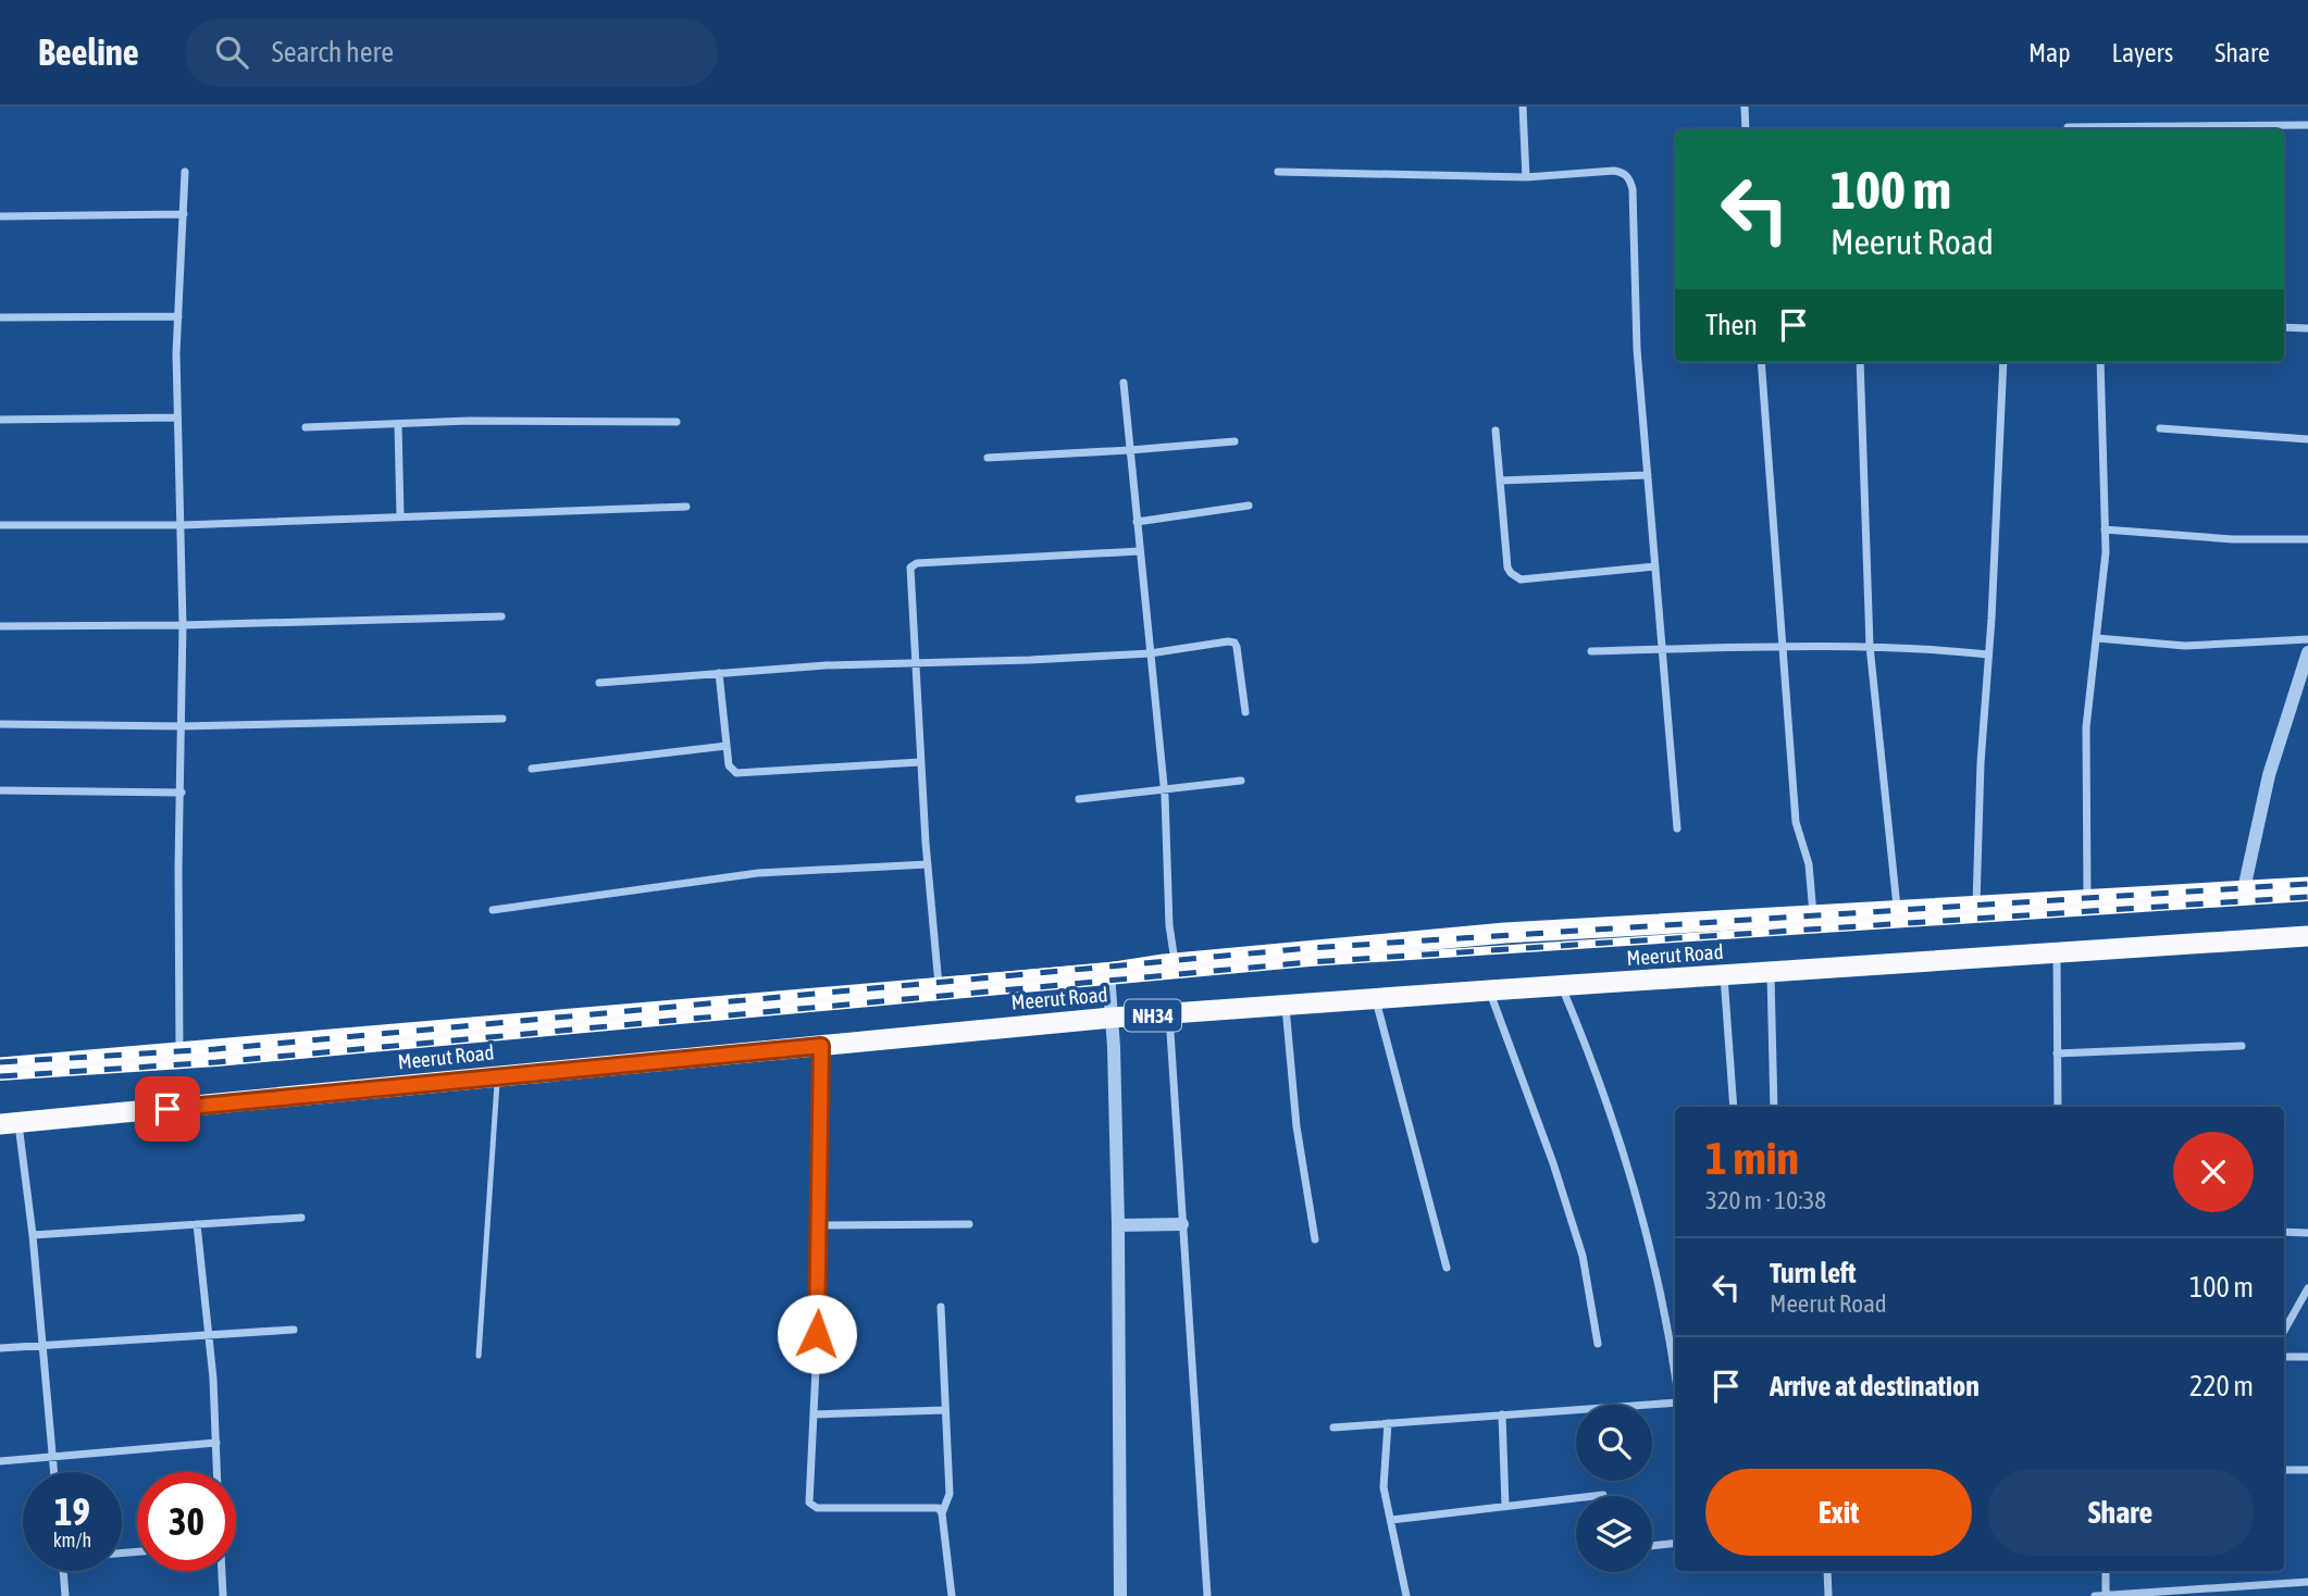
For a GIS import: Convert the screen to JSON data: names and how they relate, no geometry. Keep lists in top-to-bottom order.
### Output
{
  "streets": {
    "highway": ["Meerut Road", "NH34"]
  },
  "page": {
    "header": "Beeline",
    "search": "Search here",
    "nav": ["Map", "Layers", "Share"],
    "turn": ["100 m", "Meerut Road"],
    "then": "Then",
    "heading": ["1 min", "320 m · 10:38"],
    "list": [
      {
        "name": "Turn left",
        "note": "Meerut Road",
        "value": "100 m"
      },
      {
        "name": "Arrive at destination",
        "value": "220 m"
      }
    ],
    "buttons": ["Exit", "Share"],
    "speed": "19 km/h",
    "limit": "30"
  }
}
